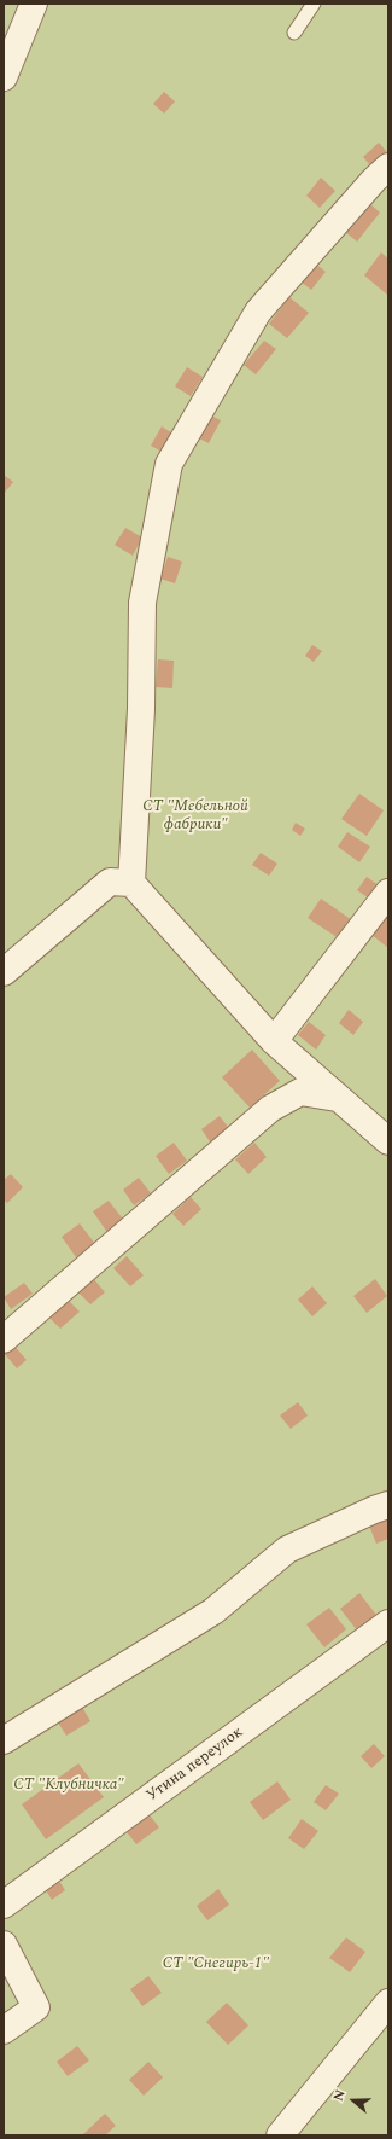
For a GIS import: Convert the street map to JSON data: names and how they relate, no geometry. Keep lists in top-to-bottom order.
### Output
{
  "streets": {
    "street": ["Утина переулок"]
  },
  "parks": ["СТ \"Мебельной фабрики\"", "СТ \"Клубничка\"", "СТ \"Снегирь-1\""],
  "north": "left"
}
